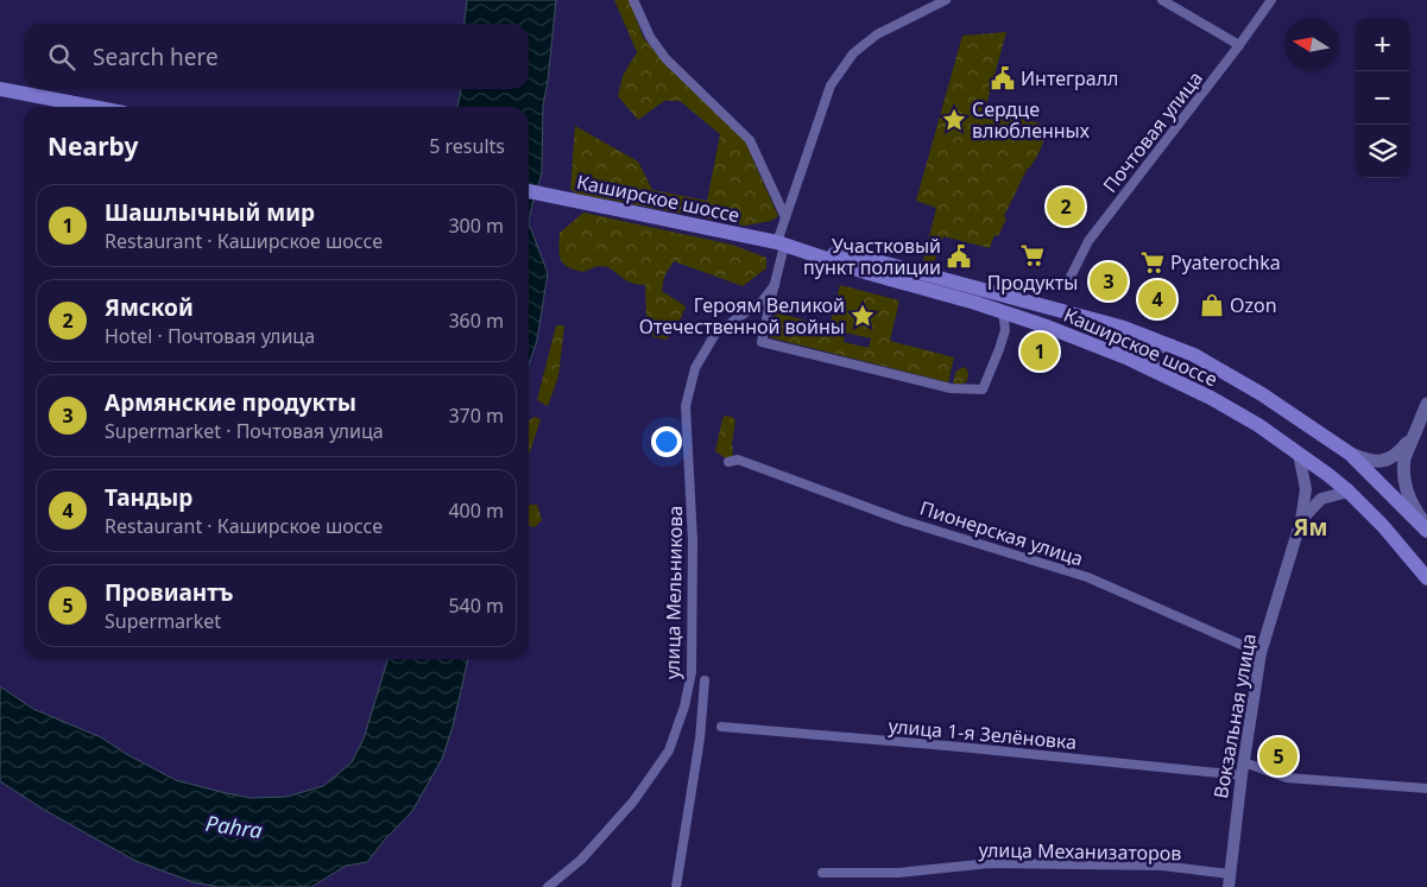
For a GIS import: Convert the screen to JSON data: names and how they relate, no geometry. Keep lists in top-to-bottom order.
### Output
{
  "streets": {
    "main road": ["Каширское шоссе"],
    "street": [
      "Почтовая улица",
      "Пионерская улица",
      "улица Мельникова",
      "Вокзальная улица",
      "улица 1-я Зелёновка",
      "улица Механизаторов"
    ]
  },
  "crossings": [
    ["Каширское шоссе", "Вокзальная улица"],
    ["Пионерская улица", "Вокзальная улица"],
    ["Вокзальная улица", "улица 1-я Зелёновка"],
    ["Вокзальная улица", "улица Механизаторов"]
  ],
  "districts": ["Ям"],
  "water": ["Pahra"],
  "places": {
    "public building": ["Интегралл", "Участковый пункт полиции"],
    "place": ["Сердце влюбленных", "Героям Великой Отечественной войны"],
    "supermarket": ["Продукты", "Pyaterochka"],
    "shop": ["Ozon"]
  },
  "north": "left",
  "page": {
    "map_buttons": ["+", "−"],
    "search": "Search here",
    "heading": ["Nearby", "5 results"],
    "list": [
      {
        "mark": "1",
        "name": "Шашлычный мир",
        "note": "Restaurant · Каширское шоссе",
        "value": "300 m"
      },
      {
        "mark": "2",
        "name": "Ямской",
        "note": "Hotel · Почтовая улица",
        "value": "360 m"
      },
      {
        "mark": "3",
        "name": "Армянские продукты",
        "note": "Supermarket · Почтовая улица",
        "value": "370 m"
      },
      {
        "mark": "4",
        "name": "Тандыр",
        "note": "Restaurant · Каширское шоссе",
        "value": "400 m"
      },
      {
        "mark": "5",
        "name": "Провиантъ",
        "note": "Supermarket",
        "value": "540 m"
      }
    ],
    "pins": [
      "2",
      "3",
      "4",
      "1",
      "5"
    ]
  }
}
